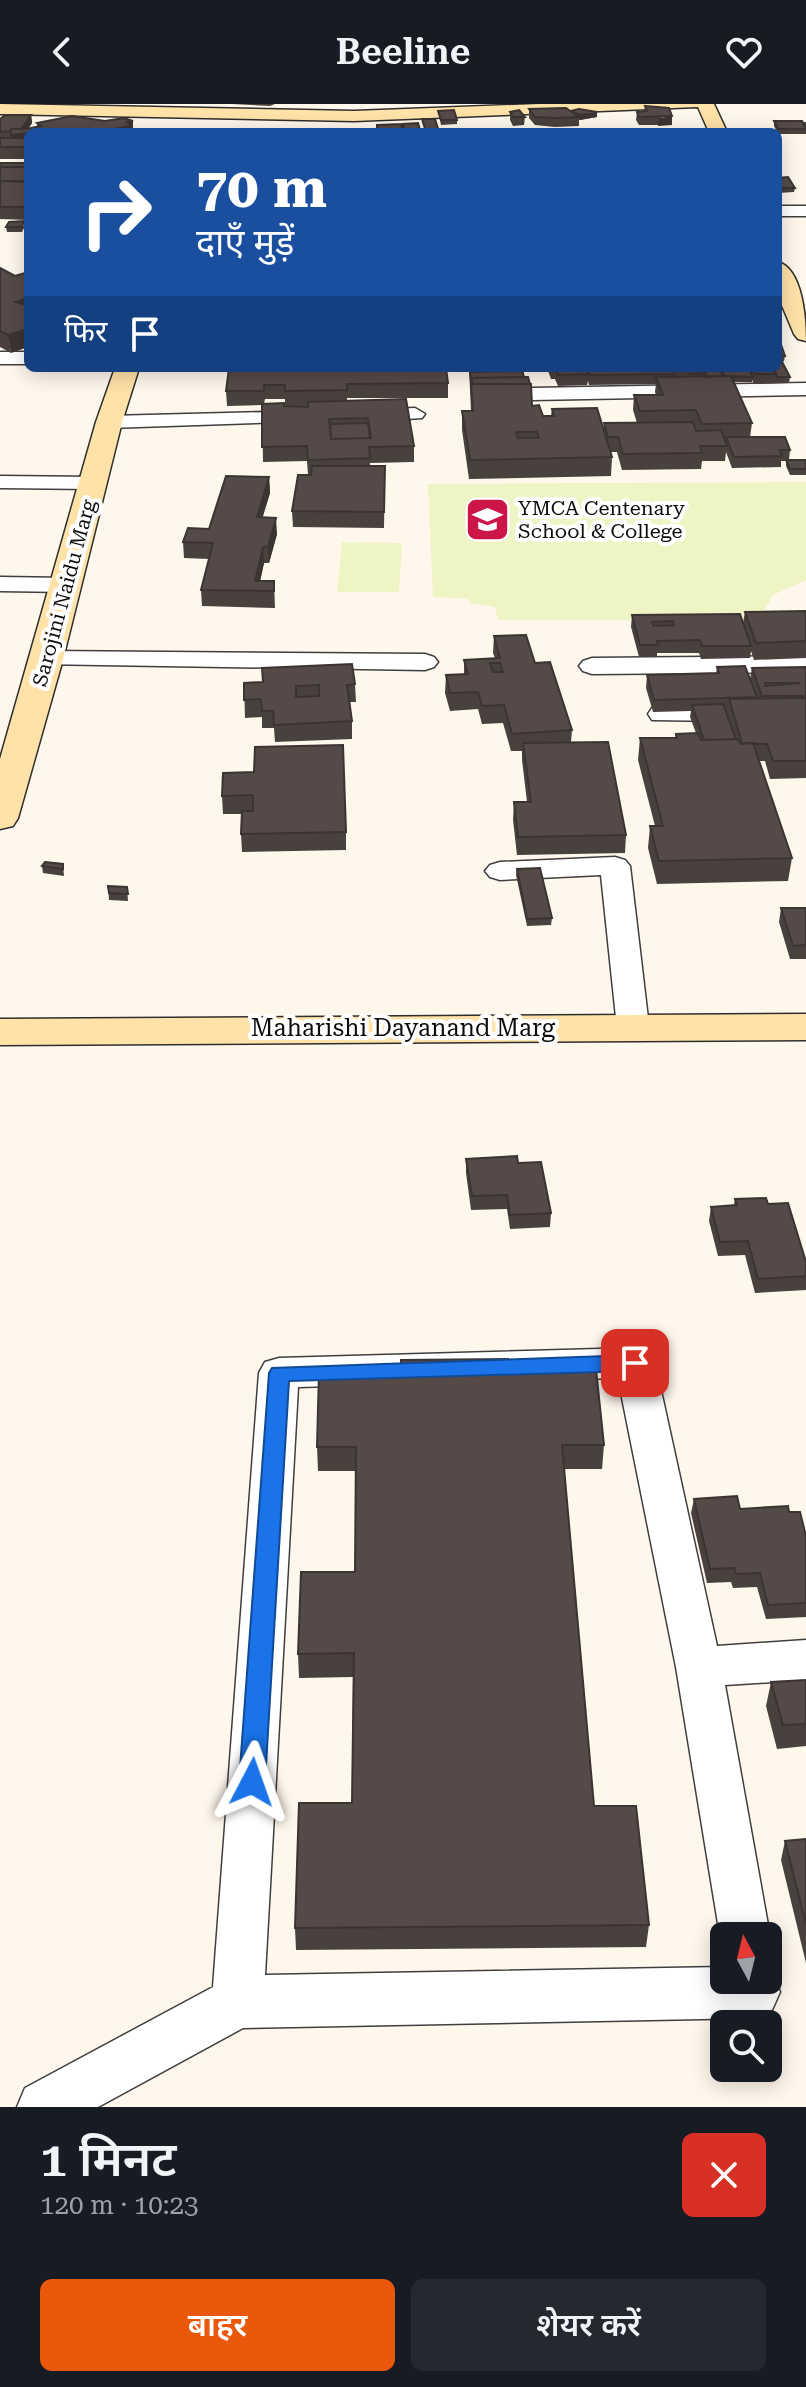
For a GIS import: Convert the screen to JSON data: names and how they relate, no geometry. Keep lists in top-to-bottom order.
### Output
{
  "streets": {
    "main road": ["Sarojini Naidu Marg", "Maharishi Dayanand Marg"]
  },
  "places": {
    "school or university": ["YMCA Centenary School & College"]
  },
  "north": "top",
  "page": {
    "header": "Beeline",
    "turn": ["70 m", "दाएँ मुड़ें"],
    "then": "फिर",
    "heading": ["1 मिनट", "120 m · 10:23"],
    "buttons": ["बाहर", "शेयर करें"]
  }
}
